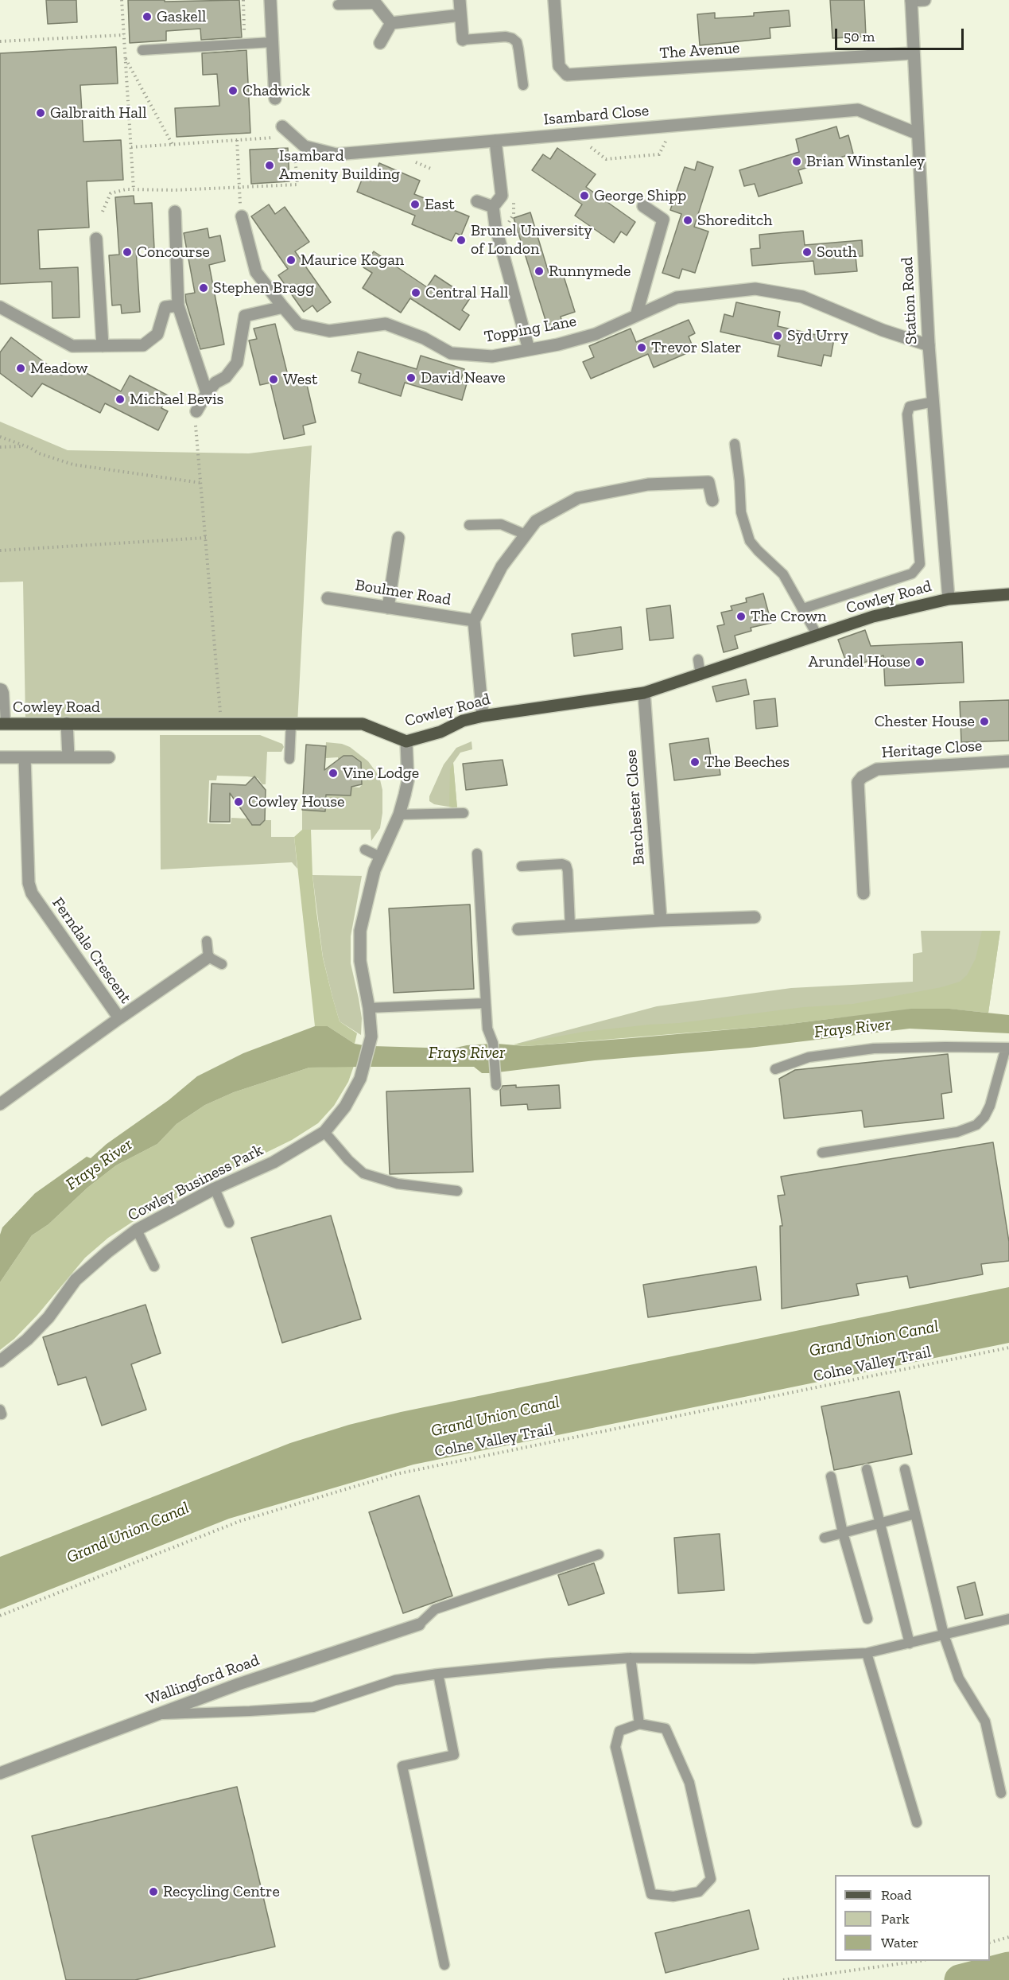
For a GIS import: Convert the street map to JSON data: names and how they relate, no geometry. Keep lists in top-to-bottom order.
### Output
{
  "streets": {
    "main road": ["Cowley Road"],
    "street": [
      "The Avenue",
      "Isambard Close",
      "Station Road",
      "Topping Lane",
      "Boulmer Road",
      "Heritage Close",
      "Barchester Close",
      "Ferndale Crescent",
      "Cowley Business Park",
      "Wallingford Road"
    ],
    "path": ["Colne Valley Trail"]
  },
  "crossings": [
    ["The Avenue", "Station Road"],
    ["Isambard Close", "Station Road"],
    ["Station Road", "Topping Lane"],
    ["Station Road", "Cowley Road"],
    ["Cowley Road", "Barchester Close"]
  ],
  "water": ["Frays River", "Grand Union Canal"],
  "places": [
    "Gaskell",
    "Chadwick",
    "Galbraith Hall",
    "Brian Winstanley",
    "Isambard Amenity Building",
    "George Shipp",
    "East",
    "Shoreditch",
    "Brunel University of London",
    "Concourse",
    "South",
    "Maurice Kogan",
    "Runnymede",
    "Stephen Bragg",
    "Central Hall",
    "Syd Urry",
    "Trevor Slater",
    "Meadow",
    "David Neave",
    "West",
    "Michael Bevis",
    "The Crown",
    "Arundel House",
    "Chester House",
    "The Beeches",
    "Vine Lodge",
    "Cowley House",
    "Recycling Centre"
  ],
  "legend": ["Road", "Park", "Water"],
  "scale_bar": "50 m"
}
